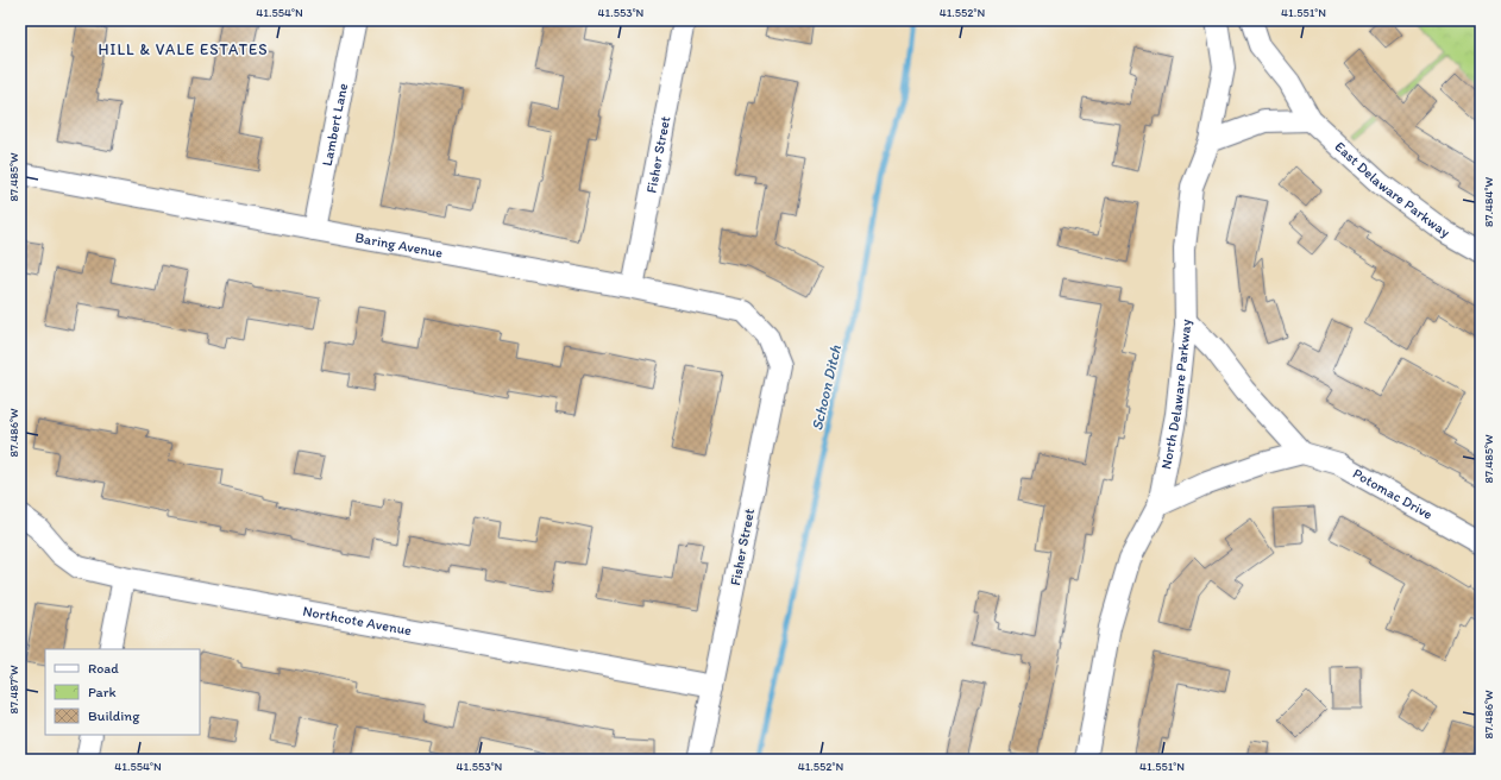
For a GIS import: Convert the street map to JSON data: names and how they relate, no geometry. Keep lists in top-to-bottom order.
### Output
{
  "streets": {
    "street": [
      "Lambert Lane",
      "Fisher Street",
      "East Delaware Parkway",
      "Baring Avenue",
      "North Delaware Parkway",
      "Potomac Drive",
      "Northcote Avenue"
    ]
  },
  "crossings": [
    ["Lambert Lane", "Baring Avenue"],
    ["Fisher Street", "Baring Avenue"],
    ["Fisher Street", "Northcote Avenue"]
  ],
  "districts": ["HILL & VALE ESTATES"],
  "water": ["Schoon Ditch"],
  "legend": ["Road", "Park", "Building"],
  "coordinates": [
    "41.554°N",
    "41.553°N",
    "41.552°N",
    "41.551°N",
    "87.485°W",
    "87.484°W",
    "87.486°W",
    "87.487°W"
  ]
}
